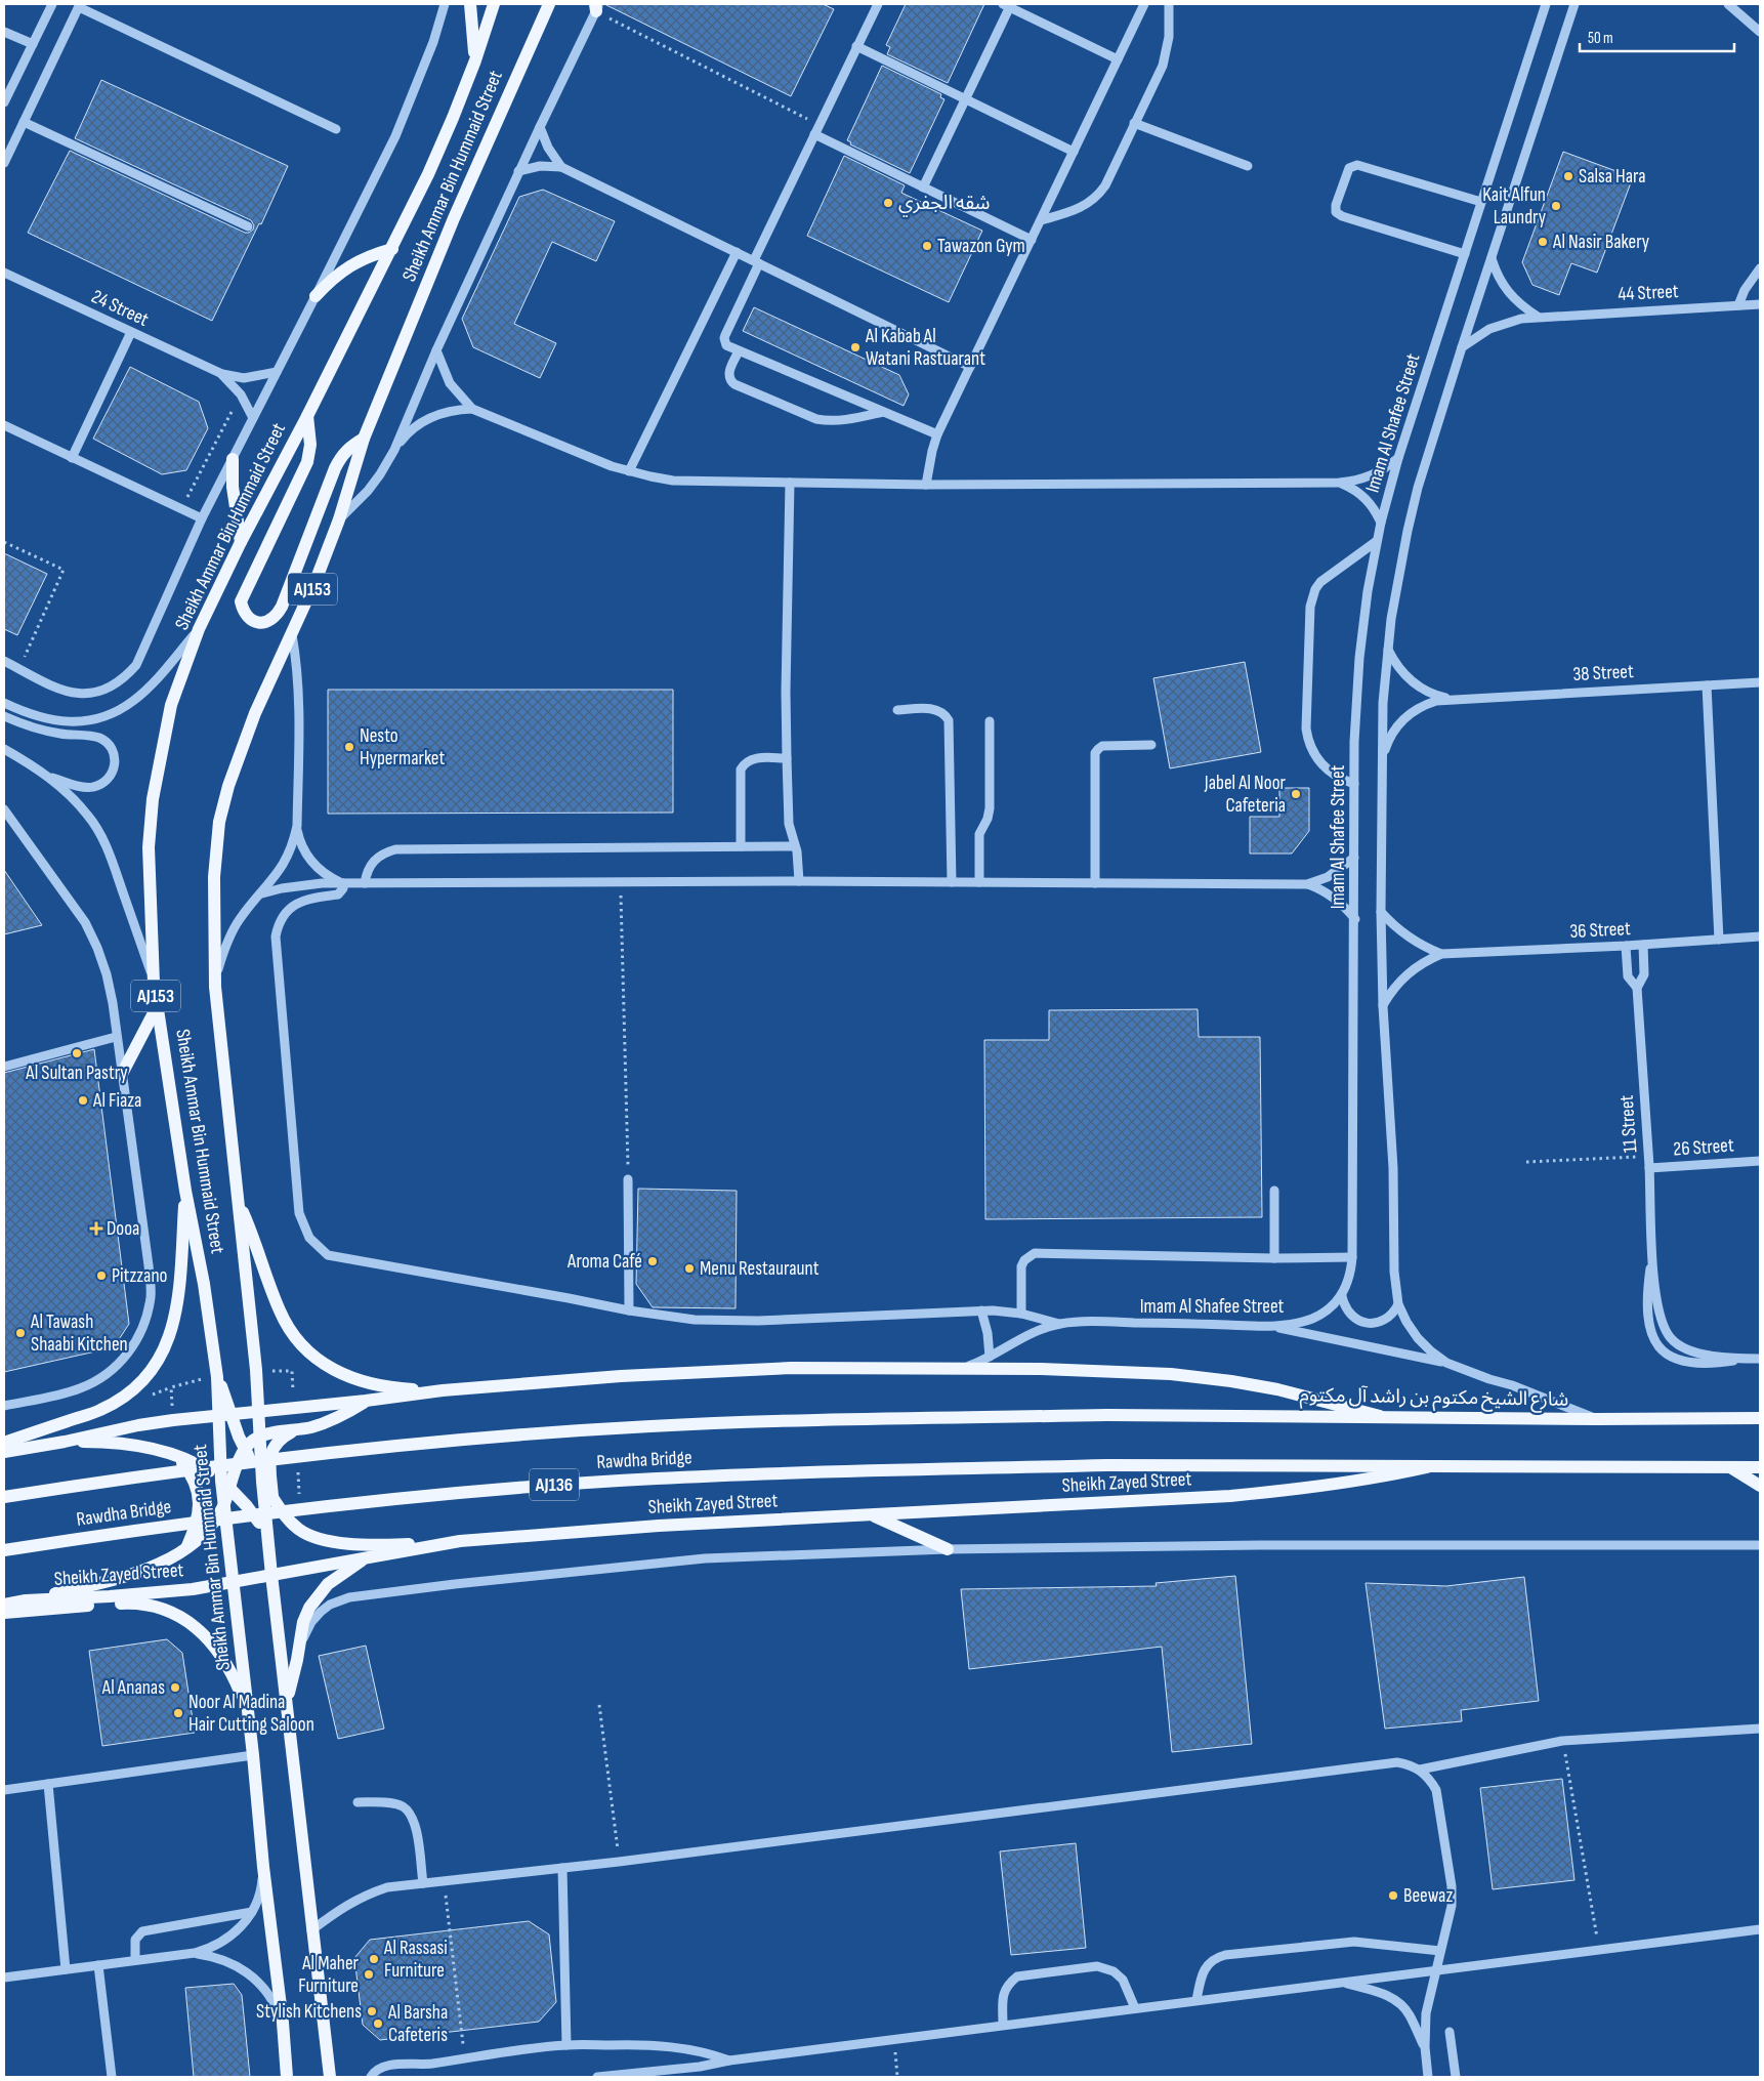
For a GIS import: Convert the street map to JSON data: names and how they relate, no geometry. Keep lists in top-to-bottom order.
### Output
{
  "streets": {
    "main road": [
      "Sheikh Ammar Bin Hummaid Street",
      "AJ153",
      "شارع الشيخ مكتوم بن راشد آل مكتوم",
      "Rawdha Bridge",
      "Sheikh Zayed Street",
      "AJ136"
    ],
    "street": [
      "44 Street",
      "24 Street",
      "Imam Al Shafee Street",
      "38 Street",
      "36 Street",
      "11 Street",
      "26 Street"
    ]
  },
  "crossings": [
    ["Sheikh Ammar Bin Hummaid Street", "Sheikh Zayed Street"],
    ["36 Street", "11 Street"],
    ["11 Street", "26 Street"],
    ["شارع الشيخ مكتوم بن راشد آل مكتوم", "Rawdha Bridge"],
    ["Rawdha Bridge", "Sheikh Zayed Street"]
  ],
  "places": {
    "other": [
      "Salsa Hara",
      "شقه الجفري",
      "Kait Alfun Laundry",
      "Al Nasir Bakery",
      "Tawazon Gym",
      "Al Kabab Al Watani Rastuarant",
      "Nesto Hypermarket",
      "Jabel Al Noor Cafeteria",
      "Al Sultan Pastry",
      "Al Fiaza",
      "Aroma Café",
      "Menu Restauraunt",
      "Pitzzano",
      "Al Tawash Shaabi Kitchen",
      "Al Ananas",
      "Noor Al Madina Hair Cutting Saloon",
      "Beewaz",
      "Al Rassasi Furniture",
      "Al Maher Furniture",
      "Stylish Kitchens",
      "Al Barsha Cafeteris"
    ],
    "health": ["Dooa"]
  },
  "scale_bar": "50 m"
}
